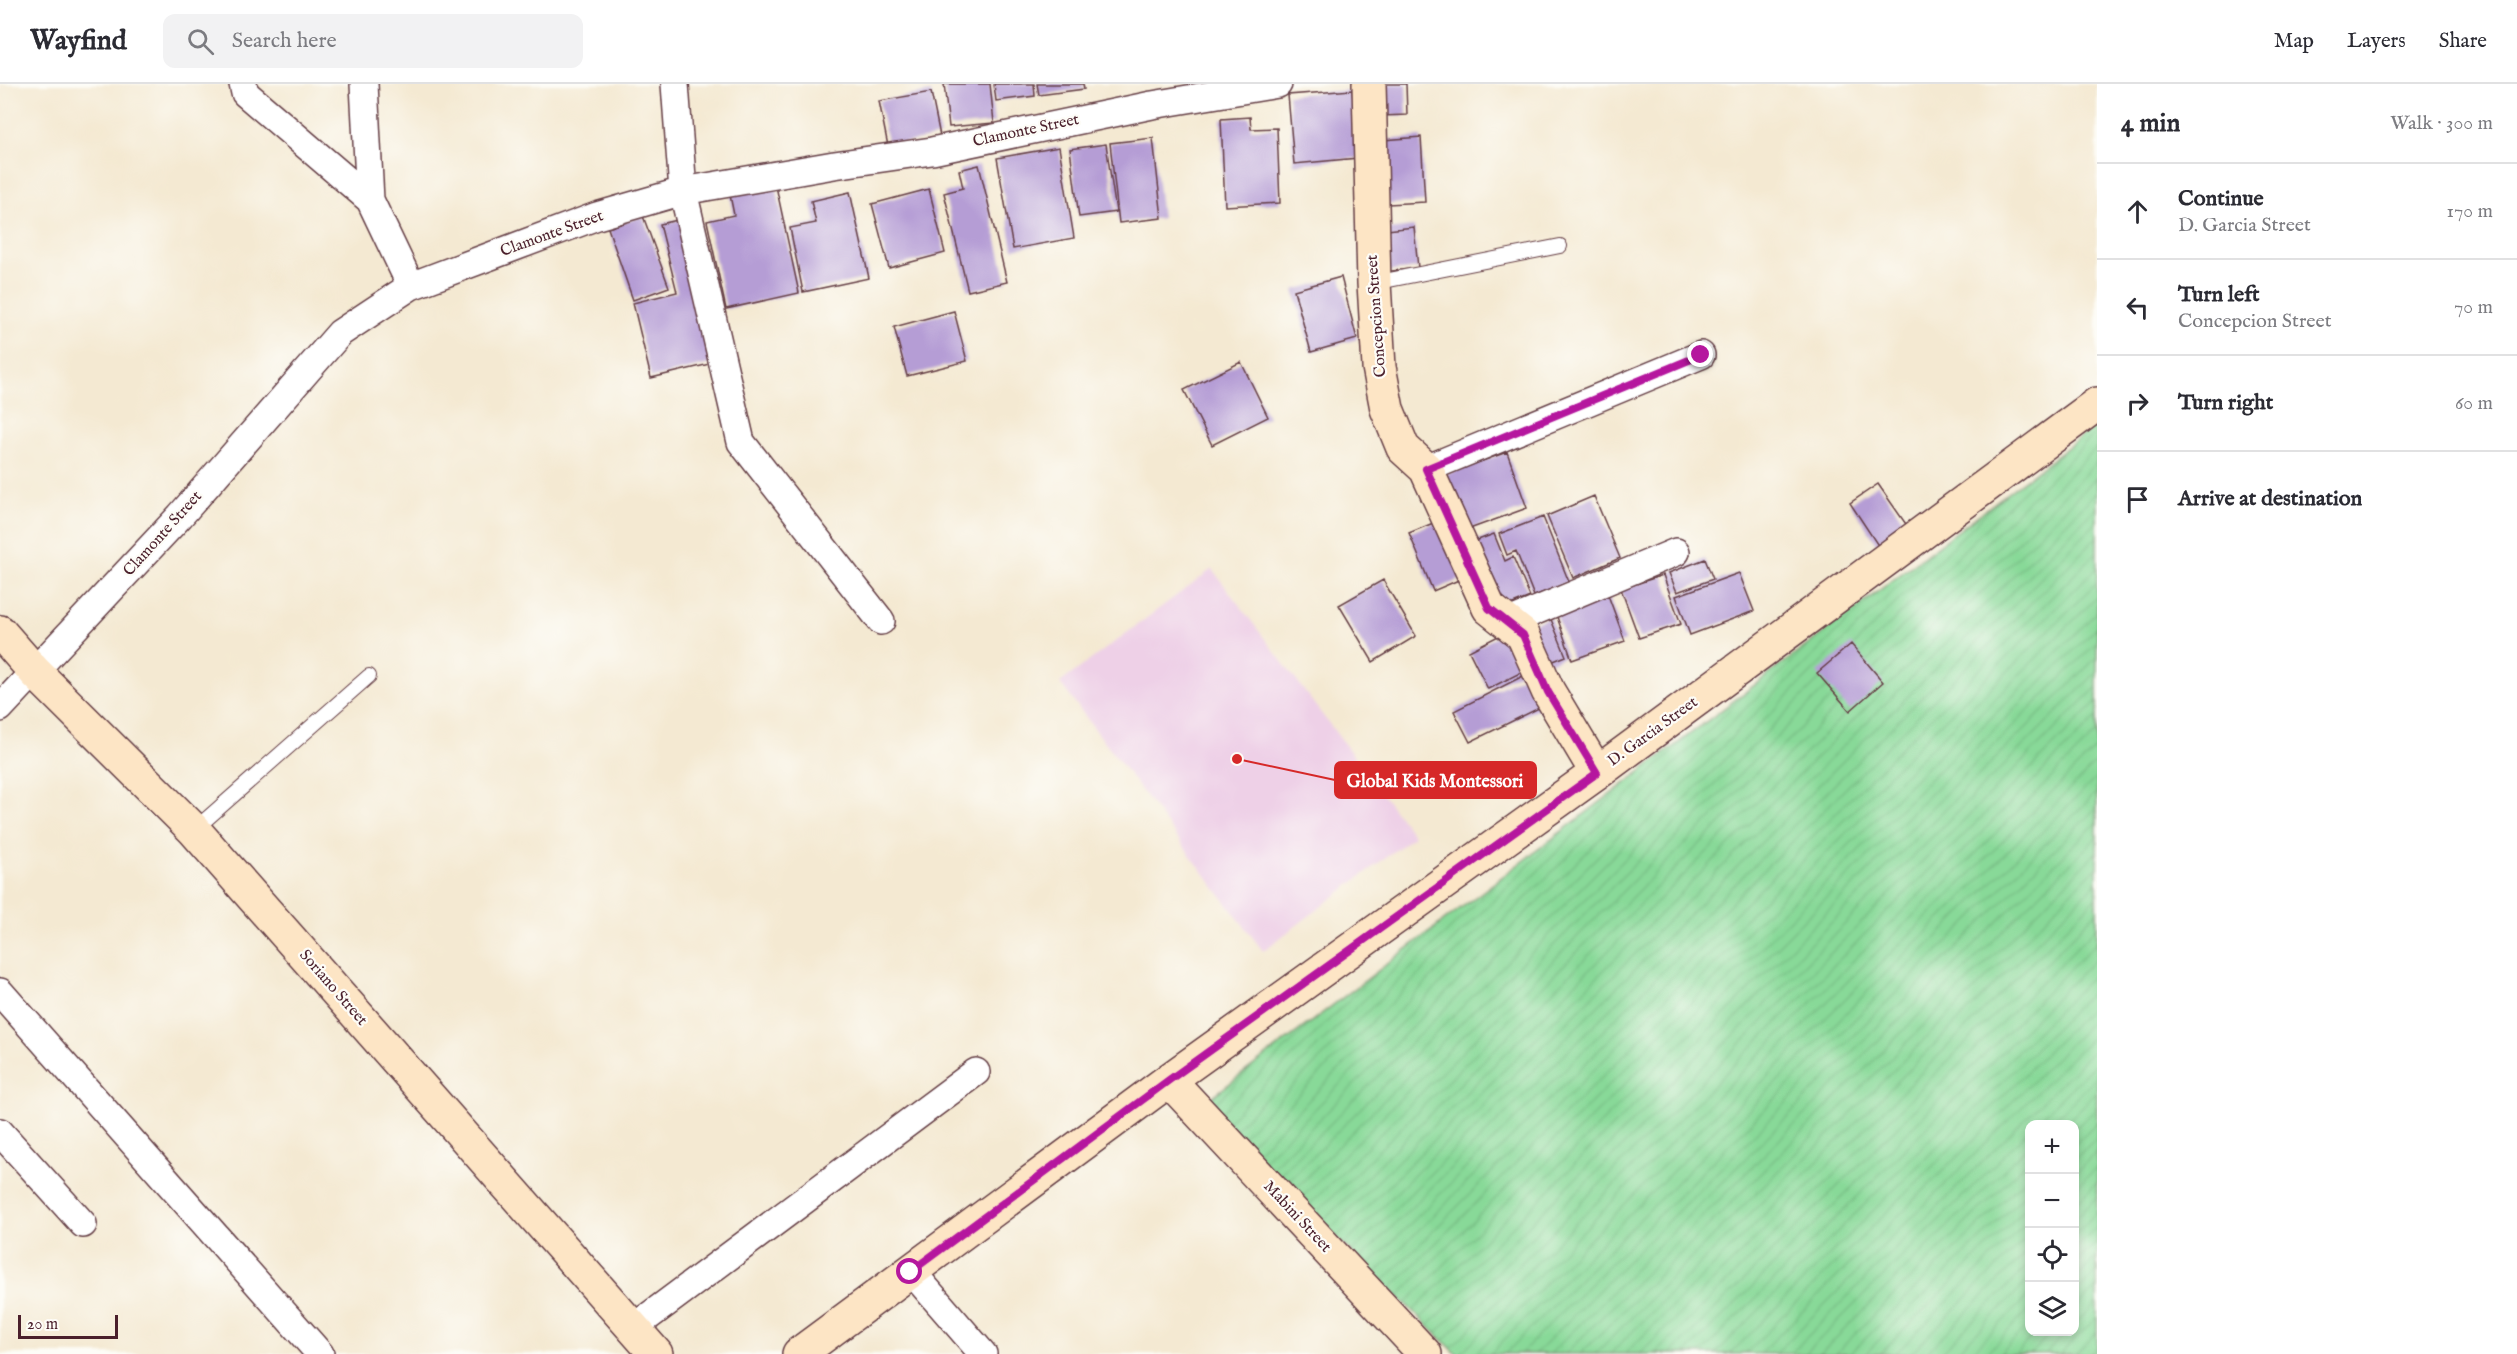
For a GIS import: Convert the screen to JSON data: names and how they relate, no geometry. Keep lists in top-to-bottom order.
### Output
{
  "streets": {
    "street": [
      "Clamonte Street",
      "Concepcion Street",
      "D. Garcia Street",
      "Soriano Street",
      "Mabini Street"
    ]
  },
  "crossings": [
    ["Clamonte Street", "Soriano Street"],
    ["Concepcion Street", "D. Garcia Street"],
    ["D. Garcia Street", "Mabini Street"]
  ],
  "places": ["Global Kids Montessori"],
  "scale_bar": "20 m",
  "page": {
    "header": "Wayfind",
    "search": "Search here",
    "nav": ["Map", "Layers", "Share"],
    "heading": ["4 min", "Walk · 300 m"],
    "list": [
      ["Continue", "D. Garcia Street", "170 m"],
      ["Turn left", "Concepcion Street", "70 m"],
      ["Turn right", "60 m"],
      "Arrive at destination"
    ],
    "map_buttons": ["+", "−"],
    "scale": "20 m"
  }
}
